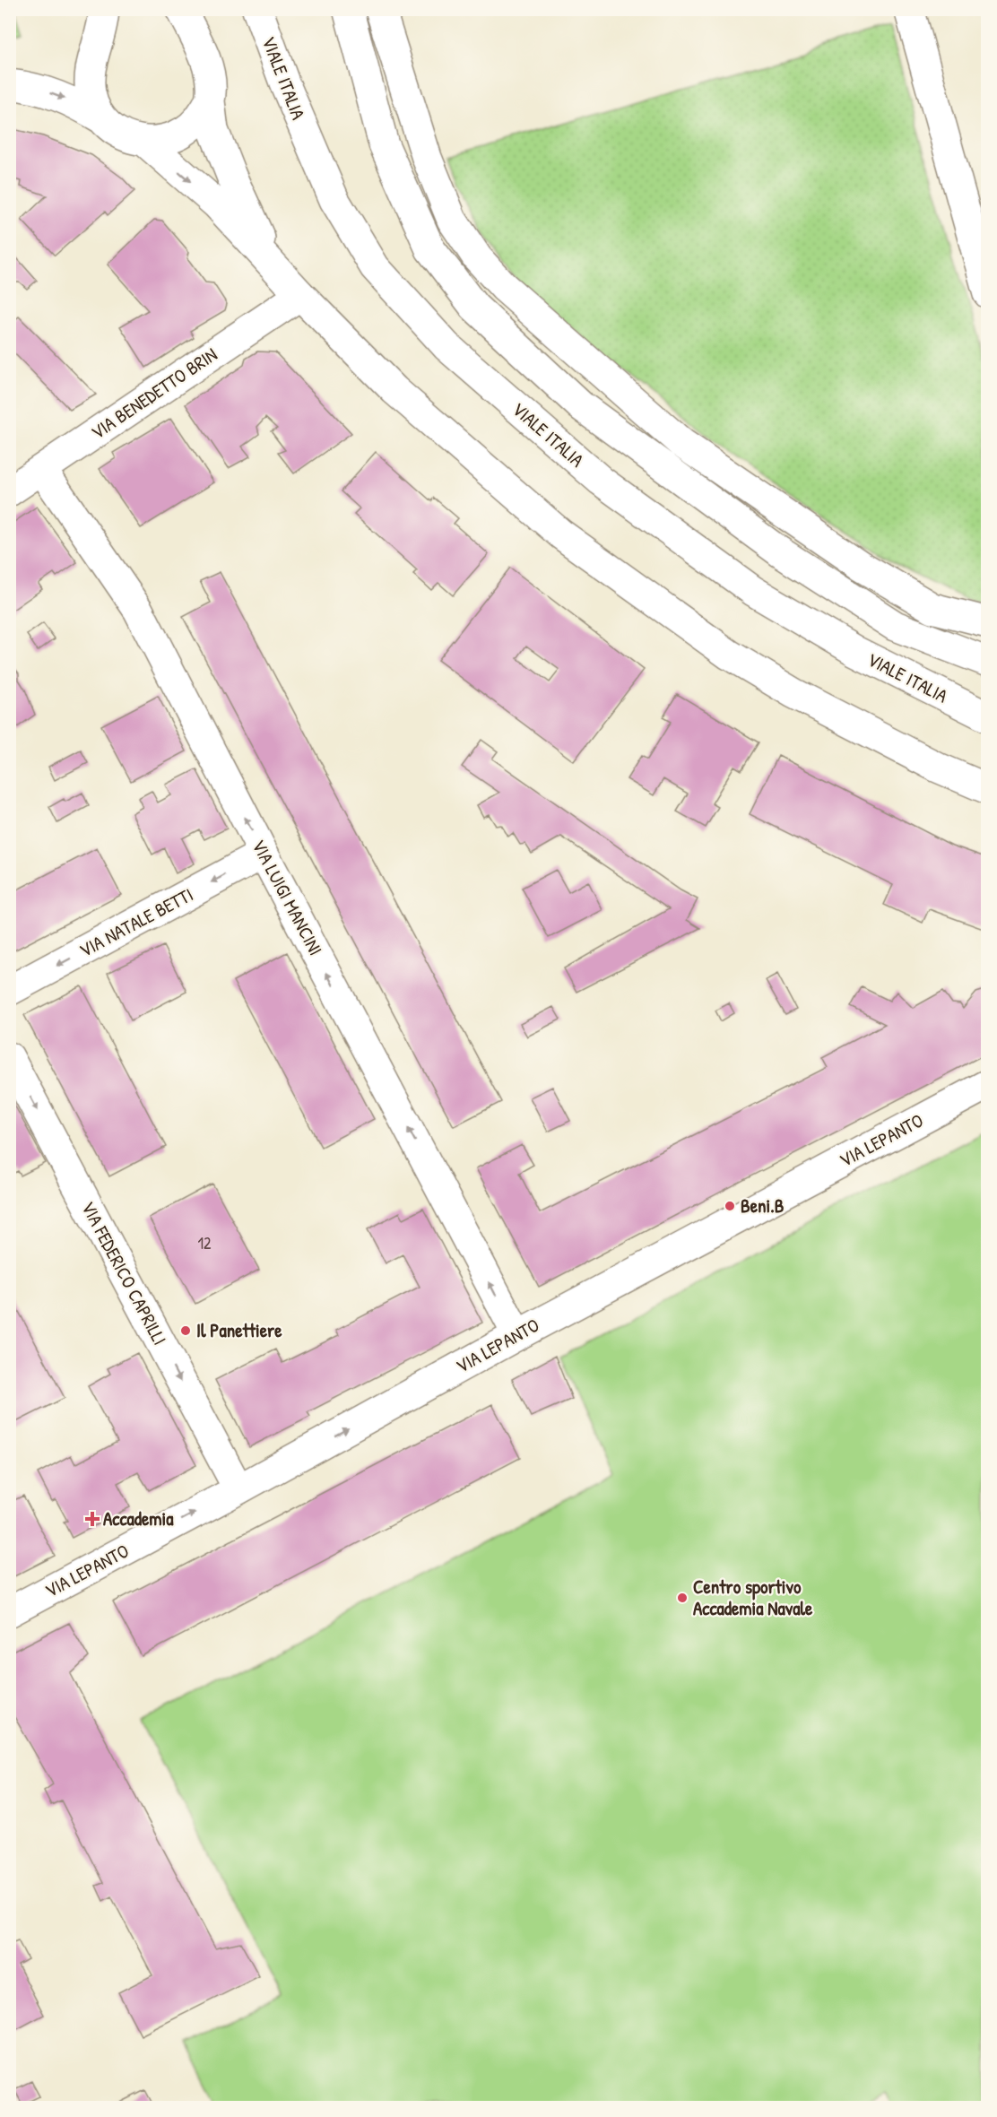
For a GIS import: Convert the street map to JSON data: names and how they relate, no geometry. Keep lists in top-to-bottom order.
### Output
{
  "streets": {
    "street": [
      "VIALE ITALIA",
      "VIA BENEDETTO BRIN",
      "VIA LUIGI MANCINI",
      "VIA NATALE BETTI",
      "VIA LEPANTO",
      "VIA FEDERICO CAPRILLI"
    ]
  },
  "crossings": [
    ["VIA BENEDETTO BRIN", "VIA LUIGI MANCINI"],
    ["VIA LUIGI MANCINI", "VIA NATALE BETTI"],
    ["VIA LUIGI MANCINI", "VIA LEPANTO"],
    ["VIA LEPANTO", "VIA FEDERICO CAPRILLI"]
  ],
  "one_way": [
    "VIA LUIGI MANCINI",
    "VIA NATALE BETTI",
    "VIA LEPANTO",
    "VIA FEDERICO CAPRILLI"
  ],
  "places": {
    "other": ["Beni.B", "Il Panettiere", "Centro sportivo Accademia Navale"],
    "health": ["Accademia"]
  },
  "house_numbers": ["12"]
}
